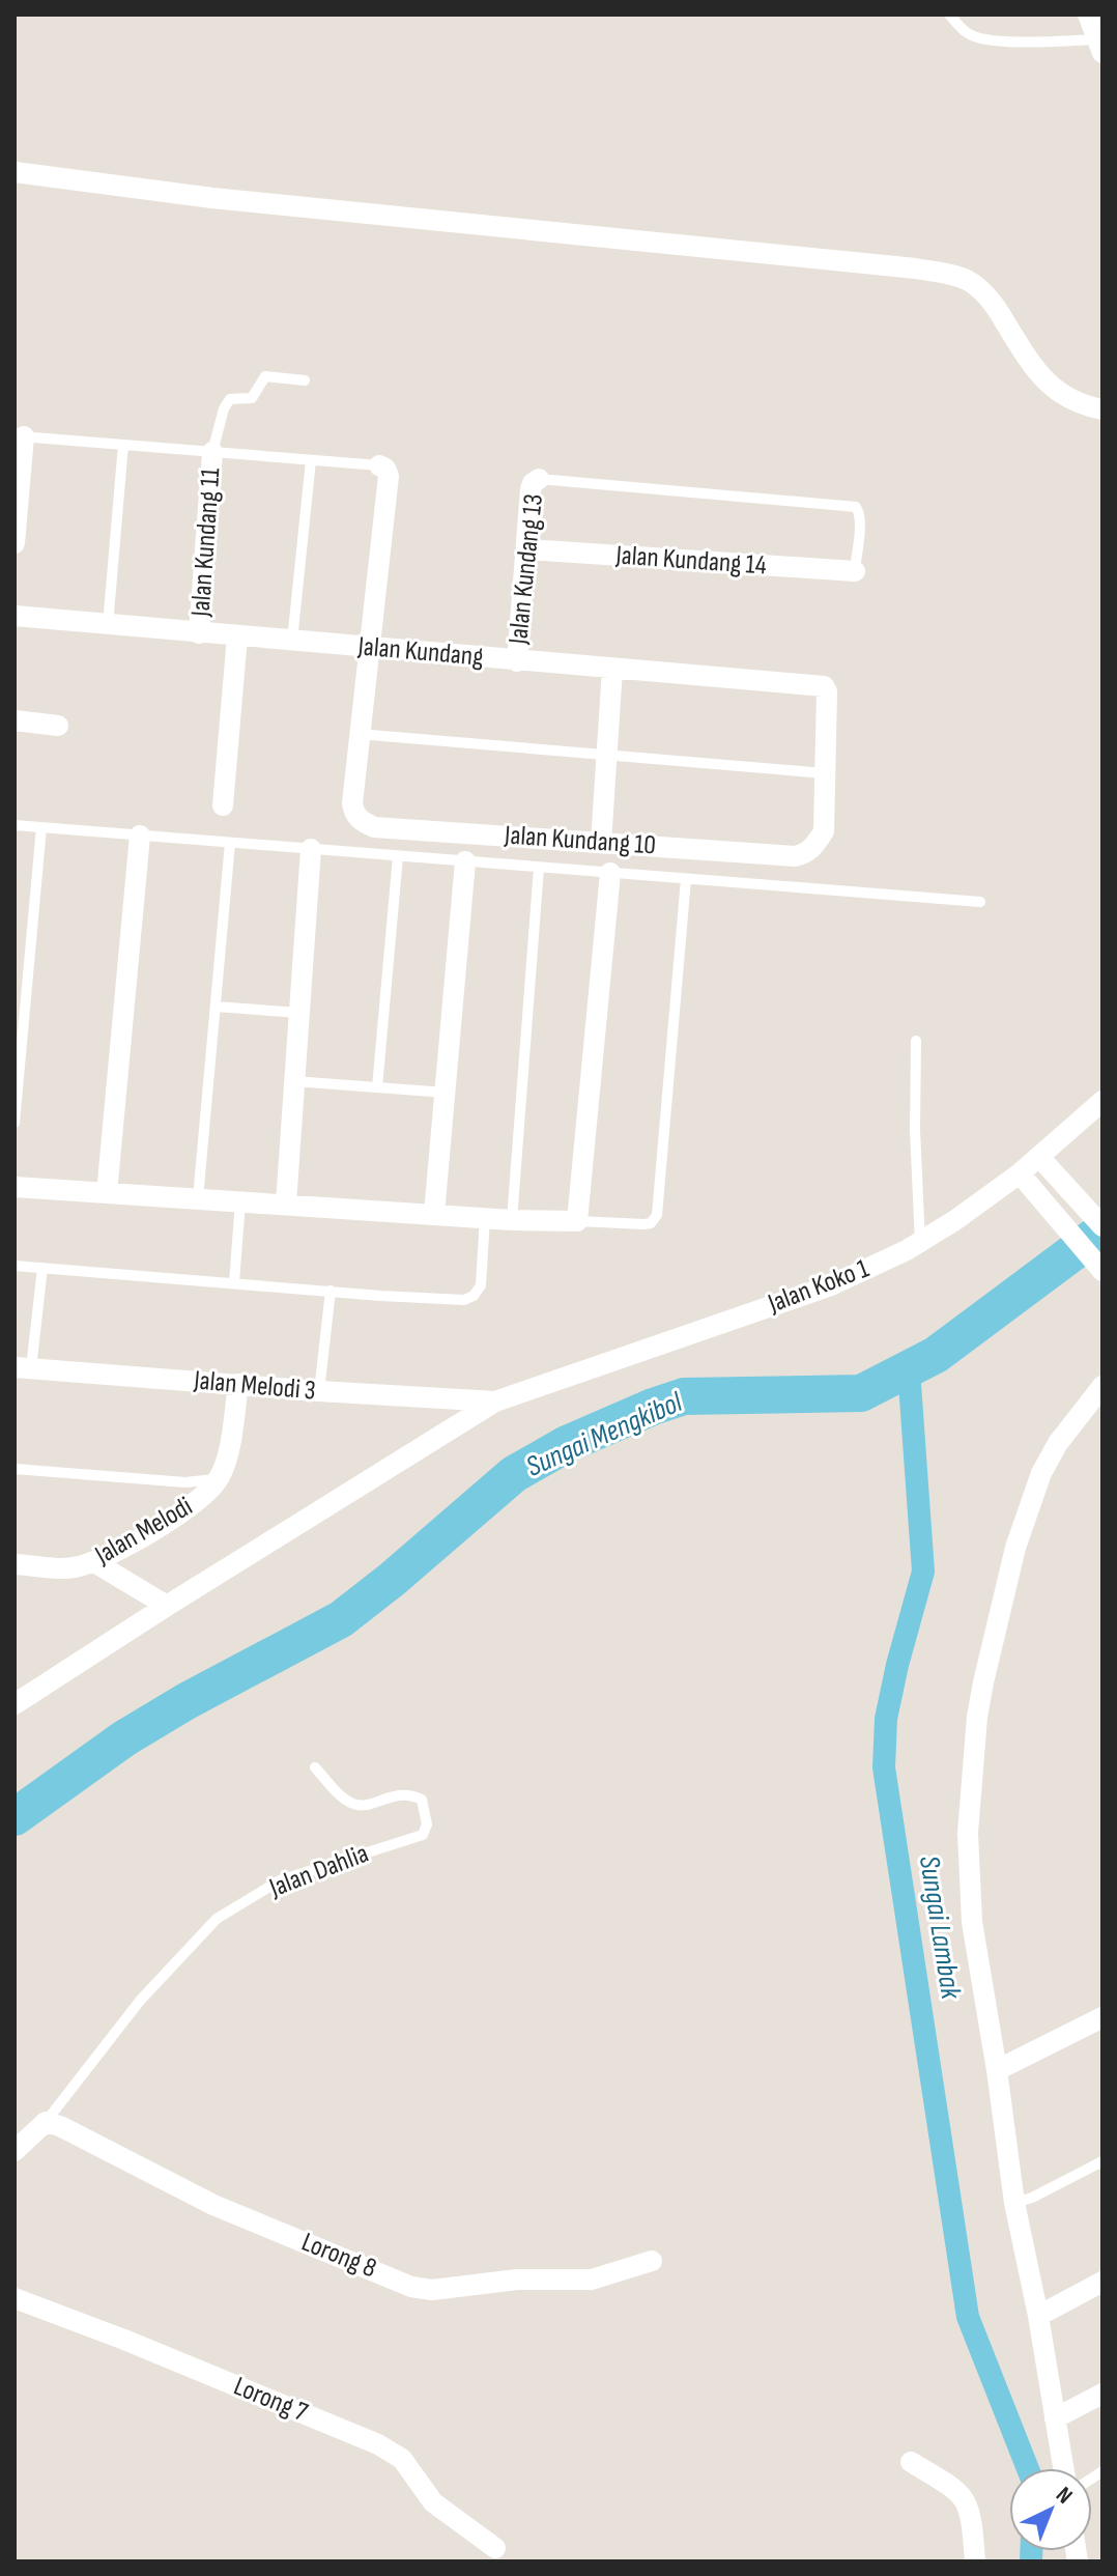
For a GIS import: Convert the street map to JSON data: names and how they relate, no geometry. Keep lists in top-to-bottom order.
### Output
{
  "streets": {
    "street": [
      "Jalan Kundang 11",
      "Jalan Kundang 14",
      "Jalan Kundang 13",
      "Jalan Kundang",
      "Jalan Kundang 10",
      "Jalan Koko 1",
      "Jalan Melodi 3",
      "Jalan Melodi",
      "Jalan Dahlia",
      "Lorong 8",
      "Lorong 7"
    ]
  },
  "crossings": [
    ["Jalan Kundang 11", "Jalan Kundang"],
    ["Jalan Kundang 14", "Jalan Kundang 13"],
    ["Jalan Kundang 13", "Jalan Kundang"],
    ["Jalan Kundang", "Jalan Kundang 10"],
    ["Jalan Koko 1", "Jalan Melodi 3"],
    ["Jalan Melodi 3", "Jalan Melodi"],
    ["Jalan Dahlia", "Lorong 8"]
  ],
  "water": ["Sungai Mengkibol", "Sungai Lambak"],
  "north": "top right"
}
